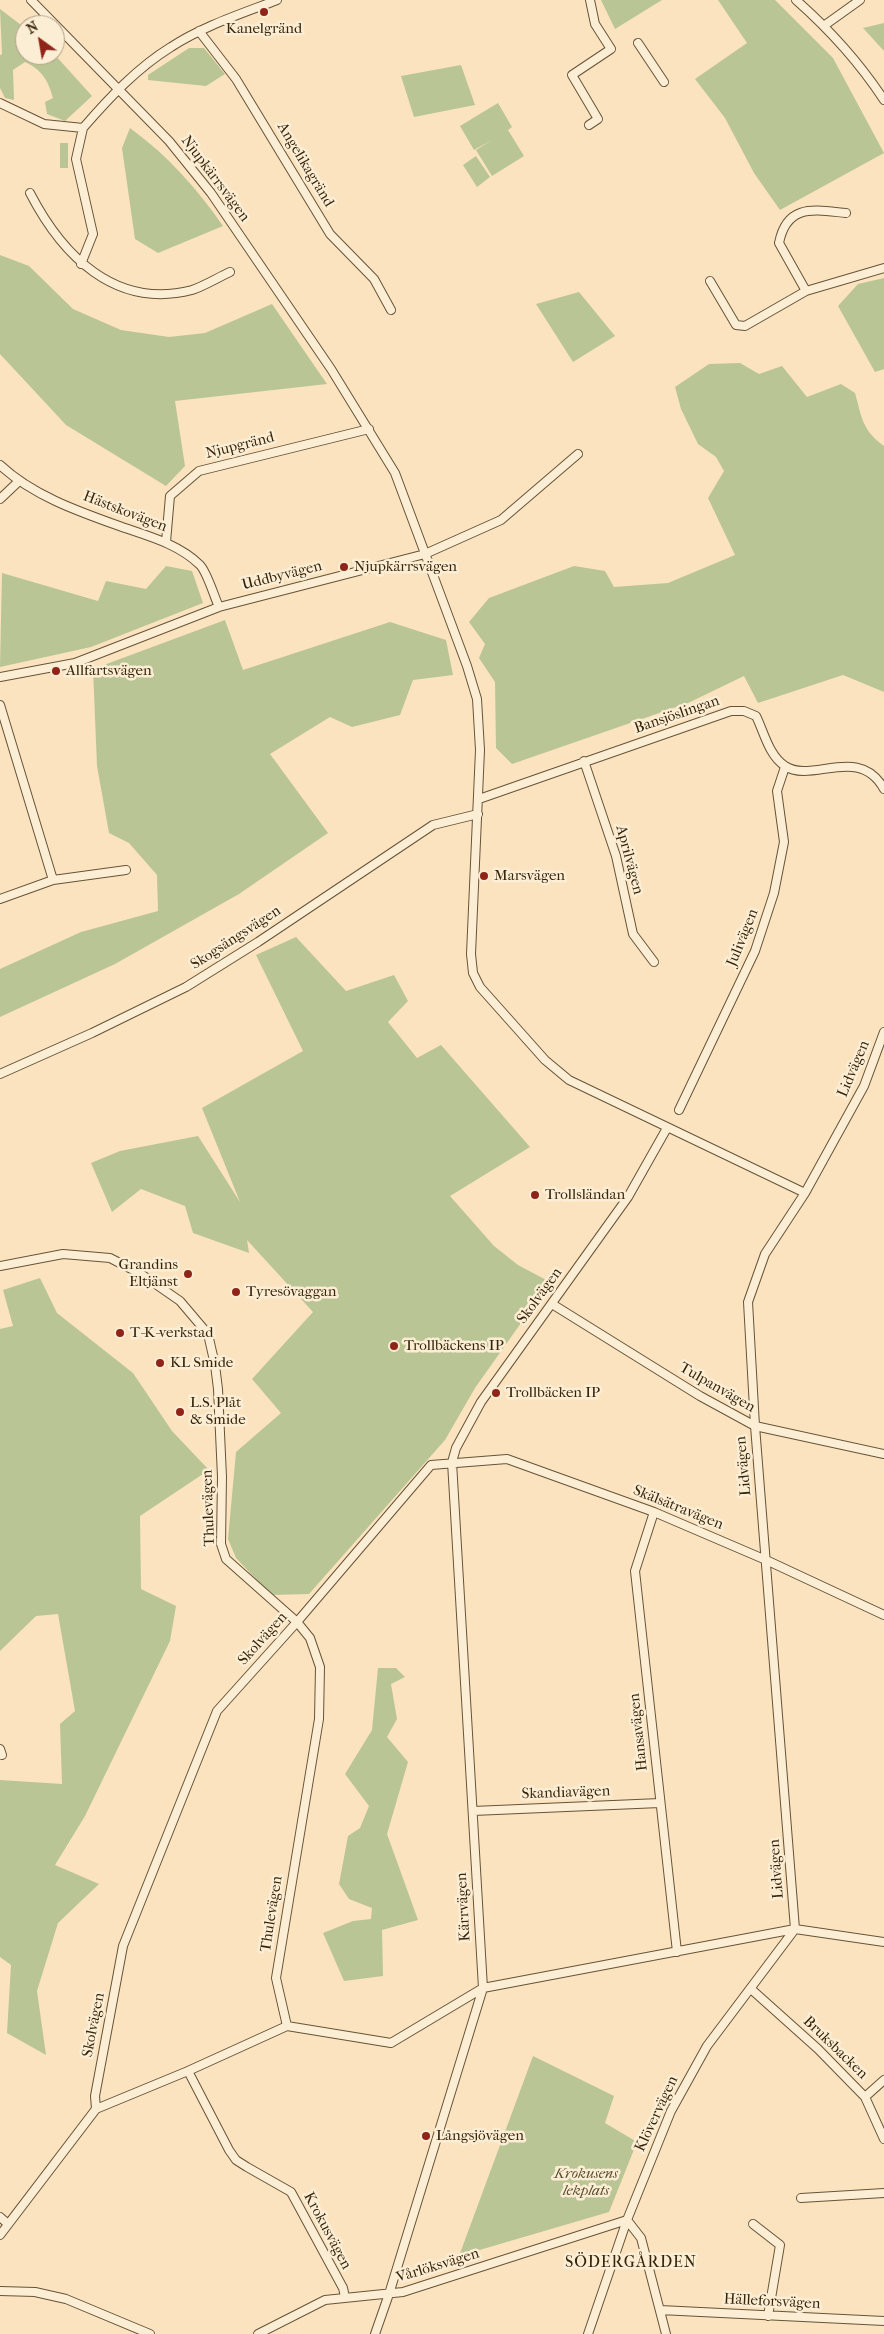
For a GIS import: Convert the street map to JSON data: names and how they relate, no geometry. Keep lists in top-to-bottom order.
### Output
{
  "streets": {
    "street": [
      "Angelikagränd",
      "Njupkärrsvägen",
      "Njupgränd",
      "Hästskovägen",
      "Uddbyvägen",
      "Bansjöslingan",
      "Aprilvägen",
      "Skogsängsvägen",
      "Julivägen",
      "Lidvägen",
      "Skolvägen",
      "Tulpanvägen",
      "Thulevägen",
      "Skälsätravägen",
      "Hansavägen",
      "Skandiavägen",
      "Kärrvägen",
      "Bruksbacken",
      "Klövervägen",
      "Krokusvägen",
      "Vårlöksvägen",
      "Hälleforsvägen"
    ]
  },
  "crossings": [
    ["Njupkärrsvägen", "Njupgränd"],
    ["Njupkärrsvägen", "Uddbyvägen"],
    ["Njupkärrsvägen", "Bansjöslingan"],
    ["Njupkärrsvägen", "Skogsängsvägen"],
    ["Njupgränd", "Hästskovägen"],
    ["Hästskovägen", "Uddbyvägen"],
    ["Bansjöslingan", "Aprilvägen"],
    ["Bansjöslingan", "Julivägen"],
    ["Lidvägen", "Tulpanvägen"],
    ["Lidvägen", "Skälsätravägen"],
    ["Lidvägen", "Klövervägen"],
    ["Skolvägen", "Tulpanvägen"],
    ["Skolvägen", "Thulevägen"],
    ["Skolvägen", "Skälsätravägen"],
    ["Skolvägen", "Kärrvägen"],
    ["Skälsätravägen", "Hansavägen"],
    ["Skälsätravägen", "Kärrvägen"],
    ["Hansavägen", "Skandiavägen"],
    ["Skandiavägen", "Kärrvägen"],
    ["Kärrvägen", "Vårlöksvägen"],
    ["Bruksbacken", "Klövervägen"],
    ["Klövervägen", "Vårlöksvägen"],
    ["Krokusvägen", "Vårlöksvägen"]
  ],
  "districts": ["SÖDERGÅRDEN"],
  "parks": ["Krokusens lekplats"],
  "places": [
    "Kanelgränd",
    "Njupkärrsvägen",
    "Allfartsvägen",
    "Marsvägen",
    "Trollsländan",
    "Grandins Eltjänst",
    "Tyresövaggan",
    "T-K-verkstad",
    "Trollbäckens IP",
    "KL Smide",
    "Trollbäcken IP",
    "L.S. Plåt & Smide",
    "Långsjövägen"
  ],
  "north": "top left"
}
